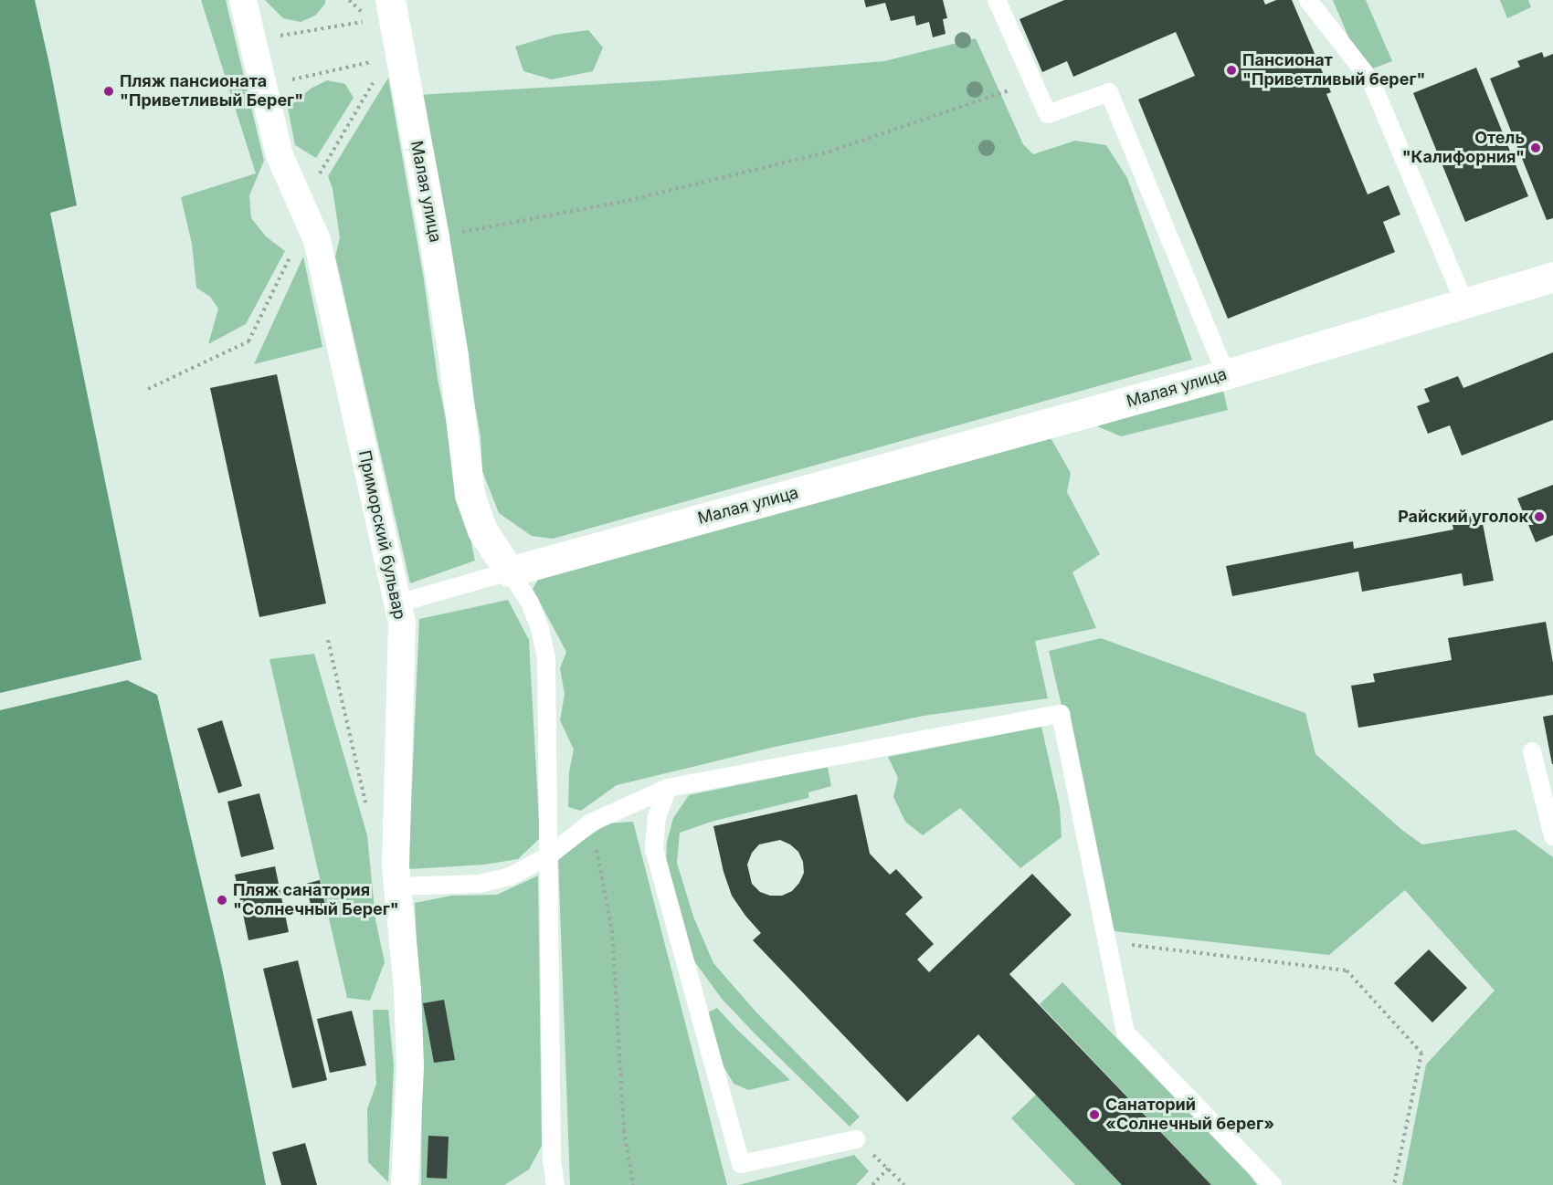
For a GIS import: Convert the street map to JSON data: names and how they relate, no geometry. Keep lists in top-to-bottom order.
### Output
{
  "streets": {
    "street": ["Малая улица", "Приморский бульвар"]
  },
  "places": [
    "Пансионат \"Приветливый берег\"",
    "Пляж пансионата \"Приветливый Берег\"",
    "Отель \"Калифорния\"",
    "Райский уголок",
    "Пляж санатория \"Солнечный Берег\"",
    "Санаторий «Солнечный берег»"
  ]
}
